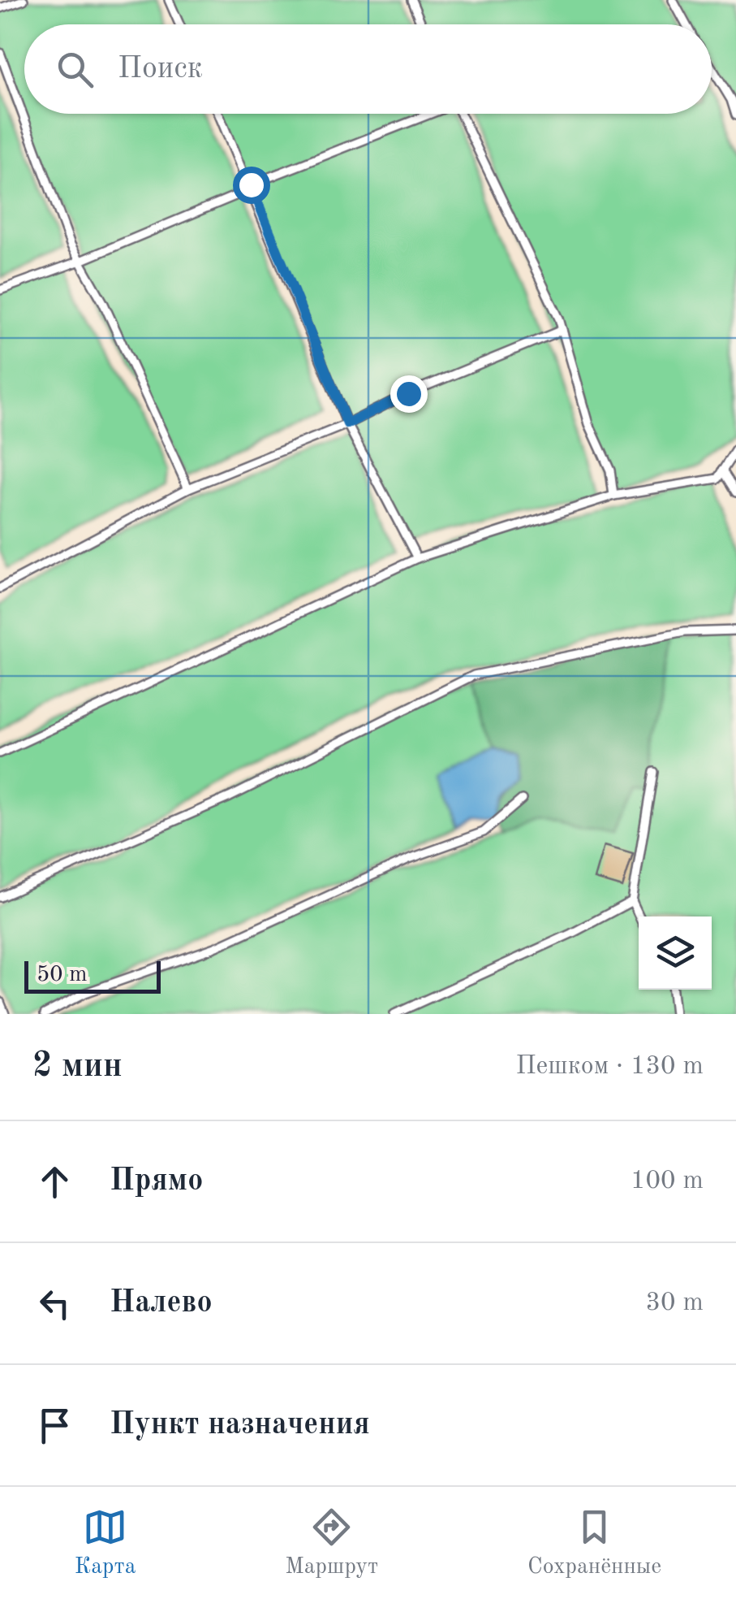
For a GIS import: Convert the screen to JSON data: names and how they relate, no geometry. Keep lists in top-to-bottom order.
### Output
{
  "scale_bar": "50 m",
  "page": {
    "search": "Поиск",
    "scale": "50 m",
    "heading": ["2 мин", "Пешком · 130 m"],
    "list": [
      ["Прямо", "100 m"],
      ["Налево", "30 m"],
      "Пункт назначения"
    ],
    "nav": ["Карта", "Маршрут", "Сохранённые"]
  }
}
